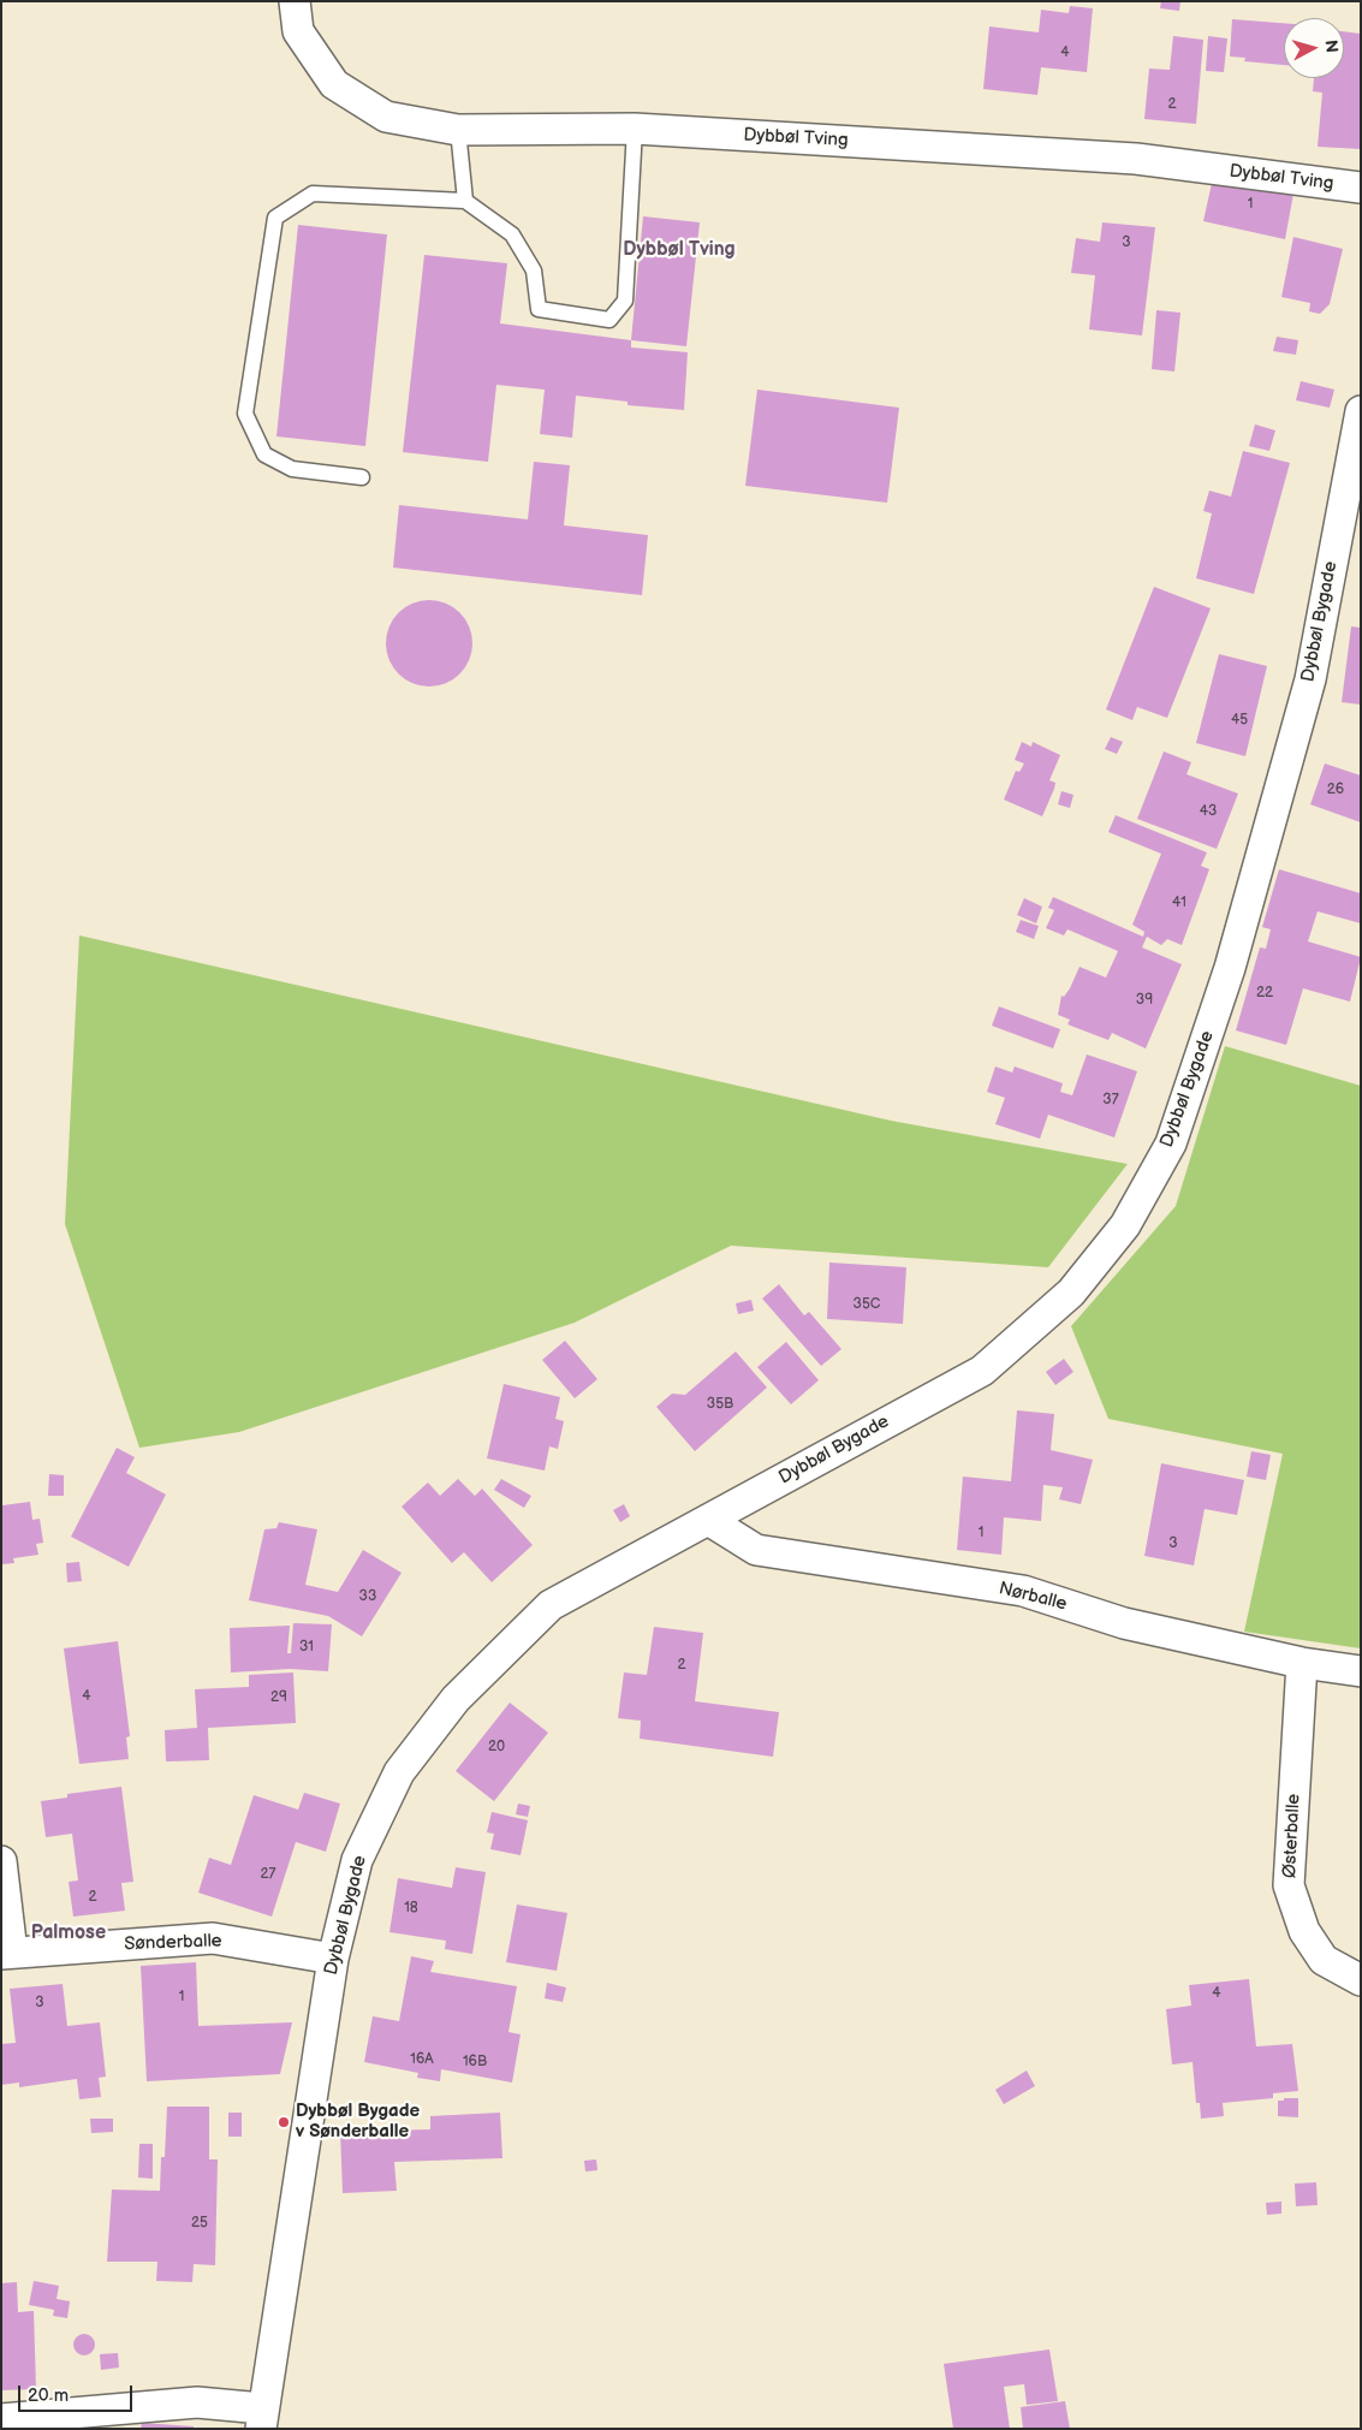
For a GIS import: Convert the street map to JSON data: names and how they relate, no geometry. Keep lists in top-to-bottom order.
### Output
{
  "streets": {
    "street": [
      "Dybbøl Tving",
      "Dybbøl Bygade",
      "Nørballe",
      "Østerballe",
      "Sønderballe"
    ]
  },
  "crossings": [
    ["Dybbøl Bygade", "Nørballe"],
    ["Dybbøl Bygade", "Sønderballe"],
    ["Nørballe", "Østerballe"]
  ],
  "districts": ["Dybbøl Tving", "Palmose"],
  "places": ["Dybbøl Bygade v Sønderballe"],
  "house_numbers": [
    "4",
    "2",
    "1",
    "3",
    "45",
    "26",
    "43",
    "41",
    "22",
    "39",
    "37",
    "35C",
    "35B",
    "1",
    "3",
    "33",
    "31",
    "2",
    "4",
    "29",
    "20",
    "27",
    "2",
    "18",
    "4",
    "1",
    "3",
    "16A",
    "16B",
    "25"
  ],
  "scale_bar": "20 m",
  "north": "right"
}
